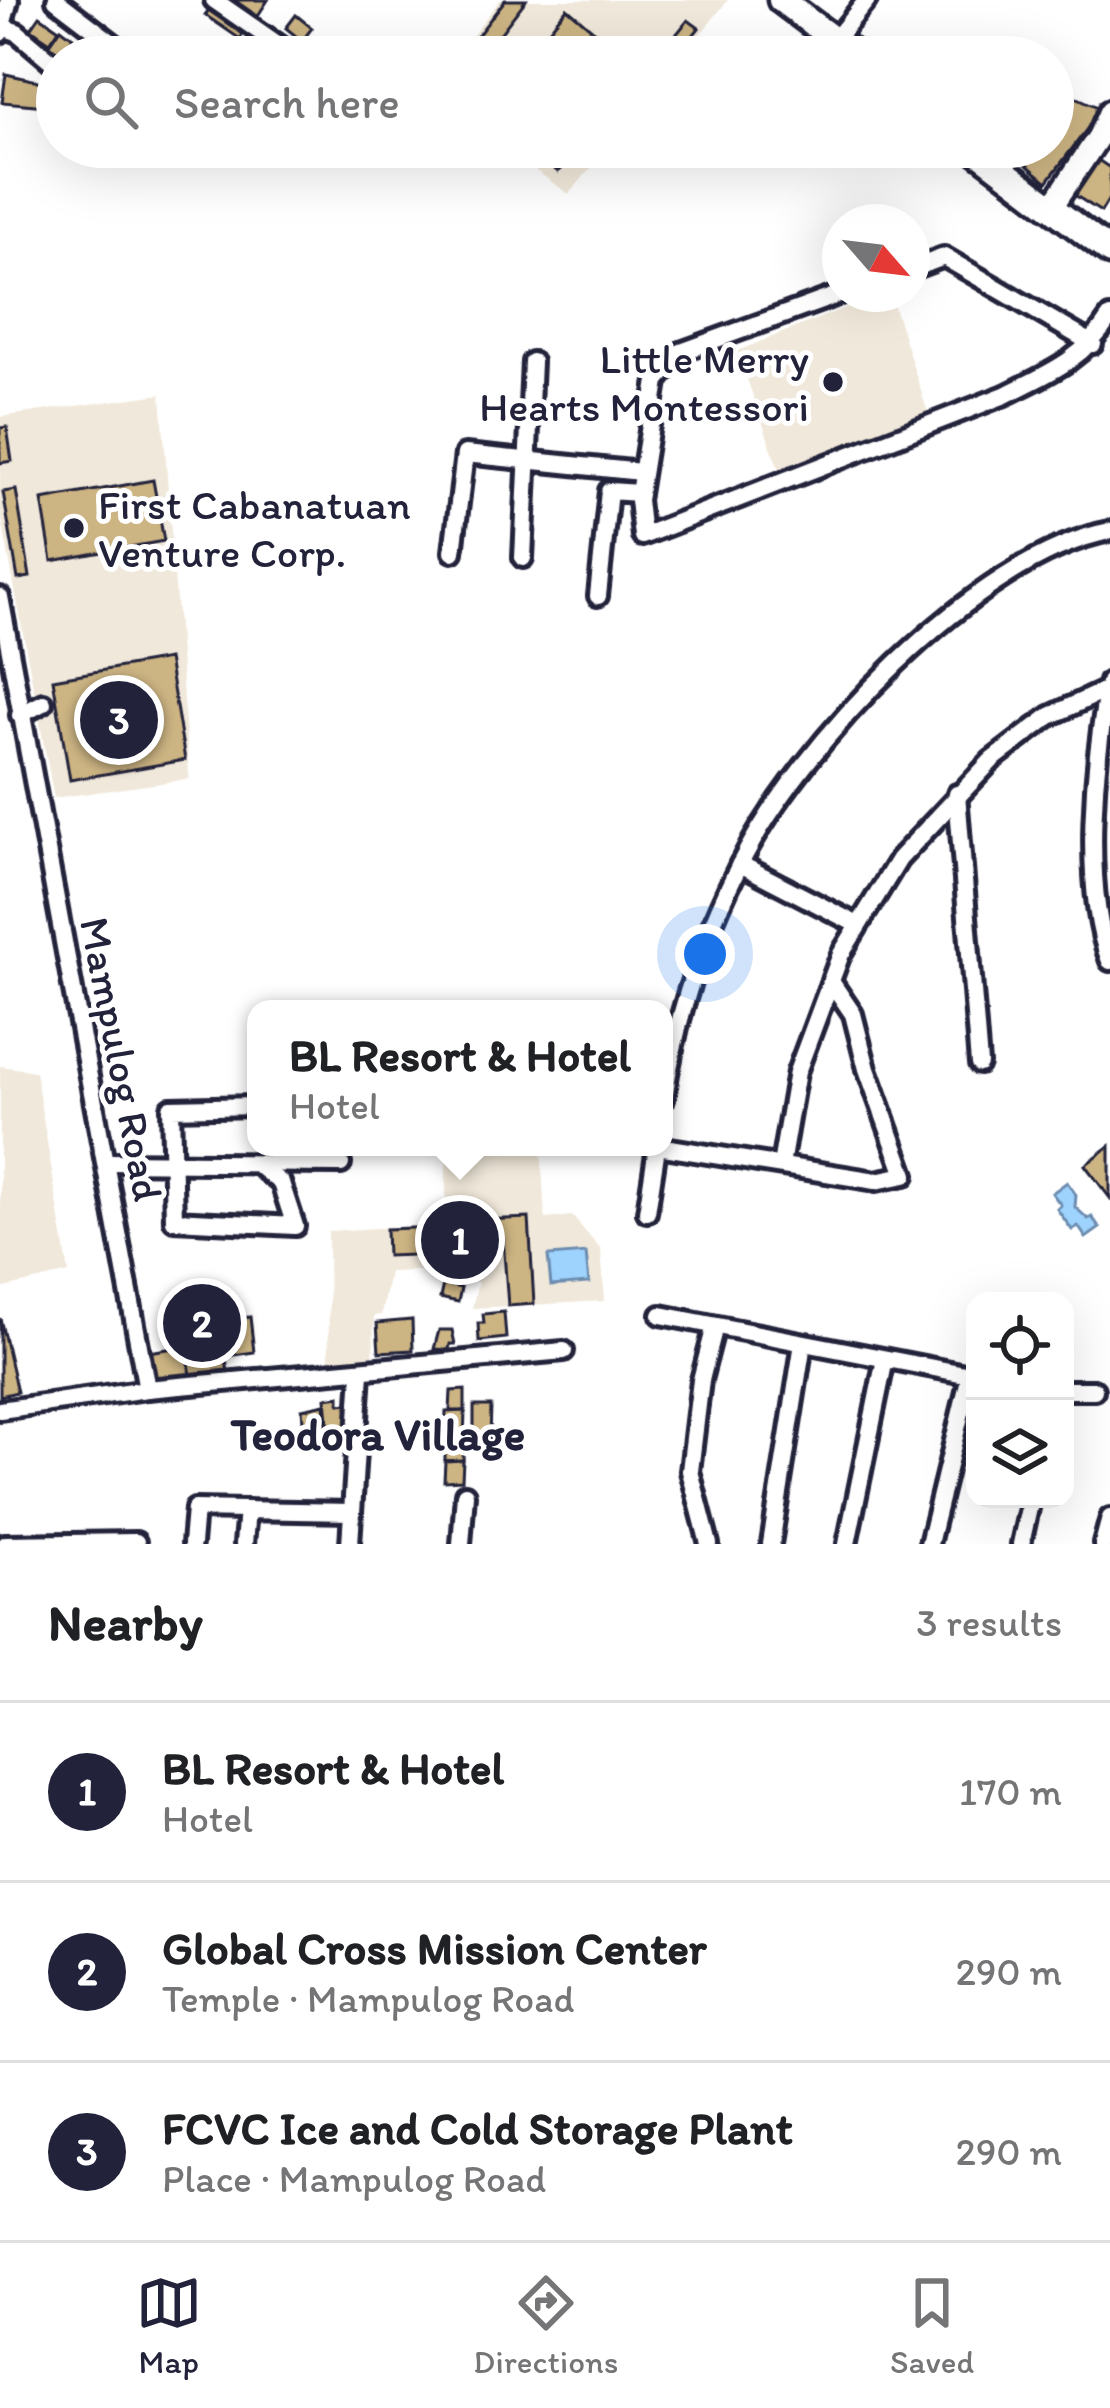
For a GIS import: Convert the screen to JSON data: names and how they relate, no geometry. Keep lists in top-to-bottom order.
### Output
{
  "streets": {
    "street": ["Mampulog Road"]
  },
  "districts": ["Teodora Village"],
  "places": ["Little Merry Hearts Montessori", "First Cabanatuan Venture Corp."],
  "north": "bottom right",
  "page": {
    "search": "Search here",
    "pins": ["3", "1", "2"],
    "popup": ["BL Resort & Hotel", "Hotel"],
    "heading": ["Nearby", "3 results"],
    "list": [
      {
        "mark": "1",
        "name": "BL Resort & Hotel",
        "note": "Hotel",
        "value": "170 m"
      },
      {
        "mark": "2",
        "name": "Global Cross Mission Center",
        "note": "Temple · Mampulog Road",
        "value": "290 m"
      },
      {
        "mark": "3",
        "name": "FCVC Ice and Cold Storage Plant",
        "note": "Place · Mampulog Road",
        "value": "290 m"
      }
    ],
    "nav": ["Map", "Directions", "Saved"]
  }
}
